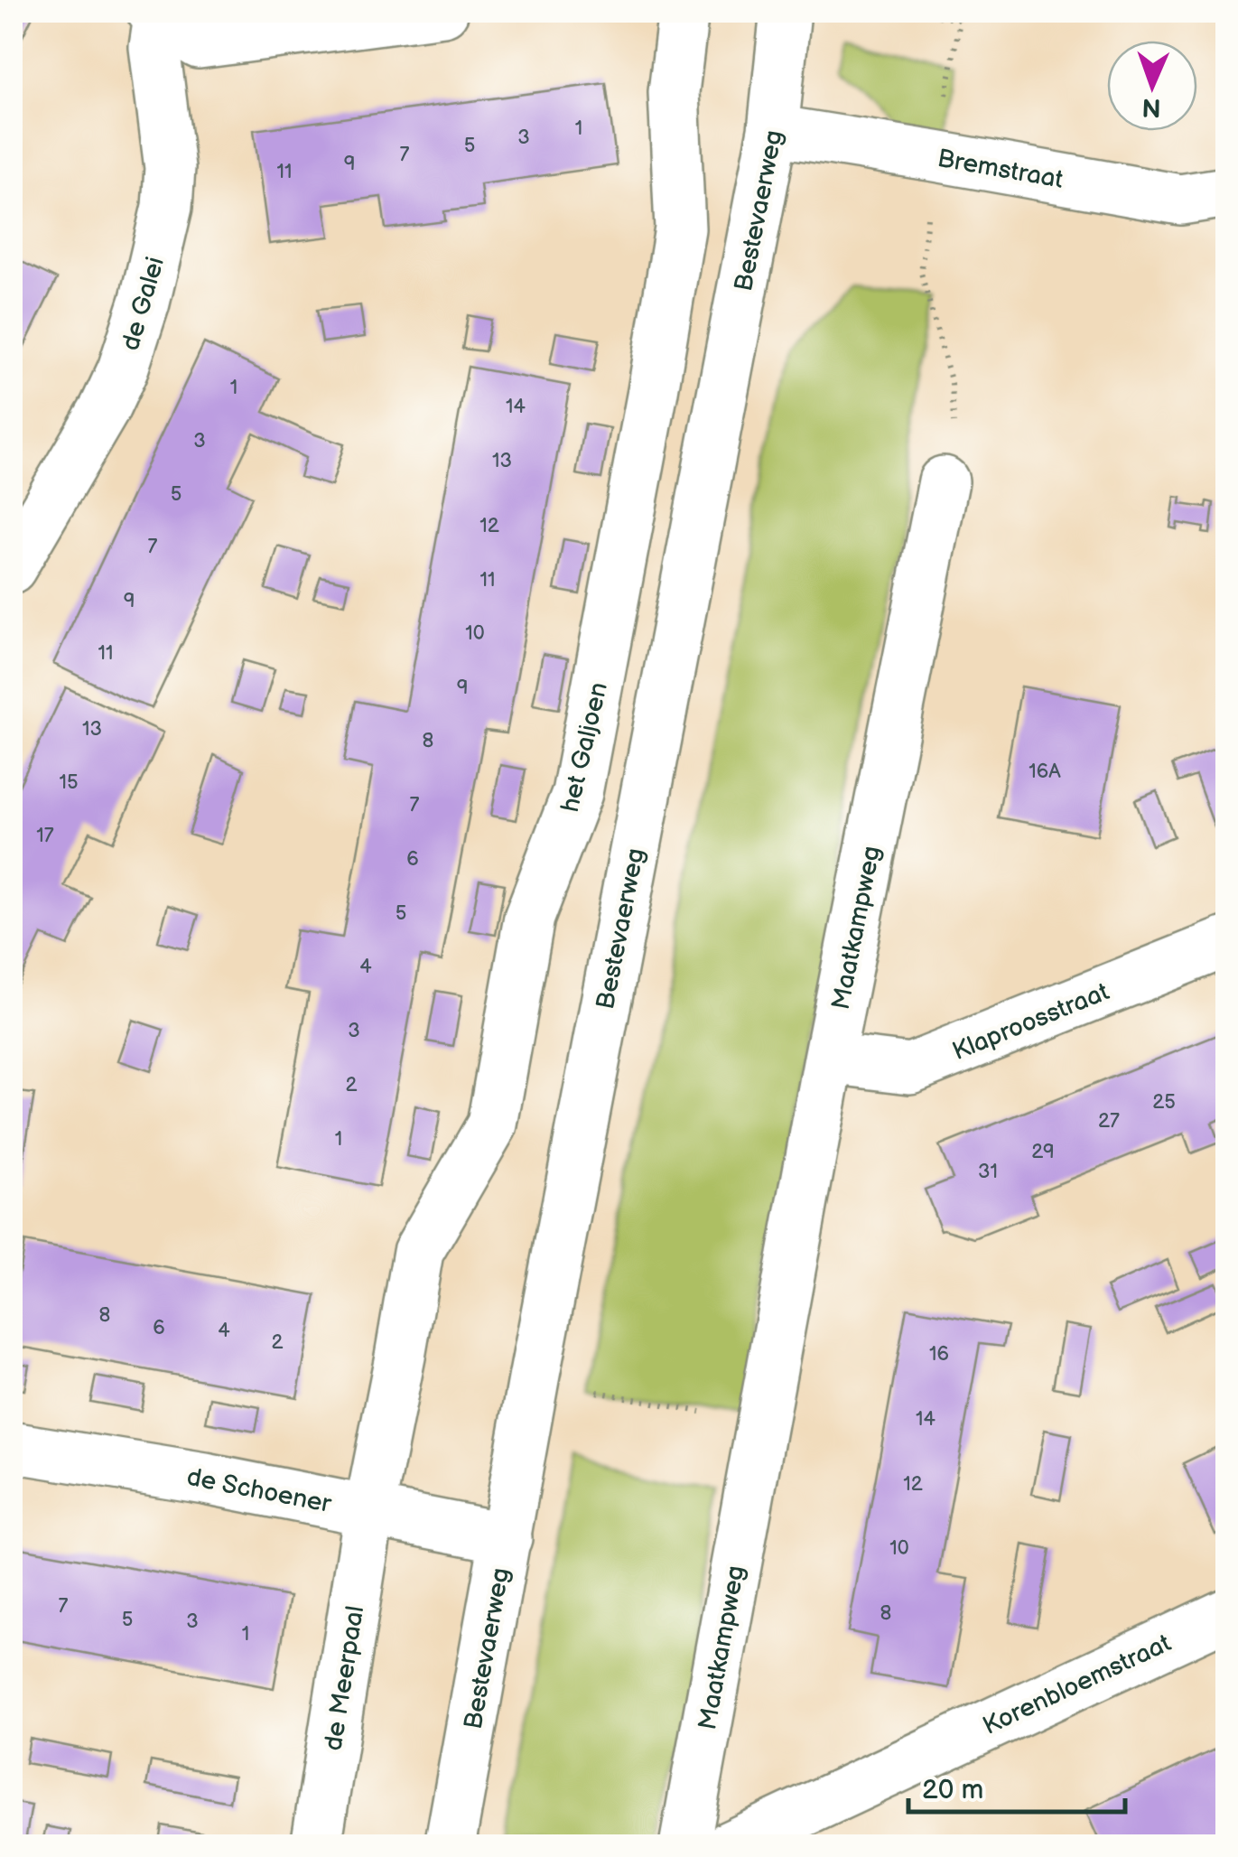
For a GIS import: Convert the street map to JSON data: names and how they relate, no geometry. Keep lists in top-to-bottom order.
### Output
{
  "streets": {
    "street": [
      "Bremstraat",
      "Bestevaerweg",
      "de Galei",
      "het Galjoen",
      "Maatkampweg",
      "Klaproosstraat",
      "de Schoener",
      "de Meerpaal",
      "Korenbloemstraat"
    ]
  },
  "crossings": [
    ["Bremstraat", "Bestevaerweg"],
    ["Bestevaerweg", "de Schoener"],
    ["het Galjoen", "de Schoener"],
    ["het Galjoen", "de Meerpaal"],
    ["Maatkampweg", "Klaproosstraat"],
    ["de Schoener", "de Meerpaal"]
  ],
  "house_numbers": [
    "1",
    "3",
    "5",
    "7",
    "9",
    "11",
    "1",
    "14",
    "3",
    "13",
    "5",
    "12",
    "7",
    "11",
    "9",
    "10",
    "11",
    "9",
    "13",
    "8",
    "16A",
    "15",
    "7",
    "17",
    "6",
    "5",
    "4",
    "3",
    "2",
    "25",
    "27",
    "1",
    "29",
    "31",
    "8",
    "6",
    "4",
    "2",
    "16",
    "14",
    "12",
    "10",
    "7",
    "8",
    "5",
    "3",
    "1"
  ],
  "scale_bar": "20 m",
  "north": "bottom"
}
